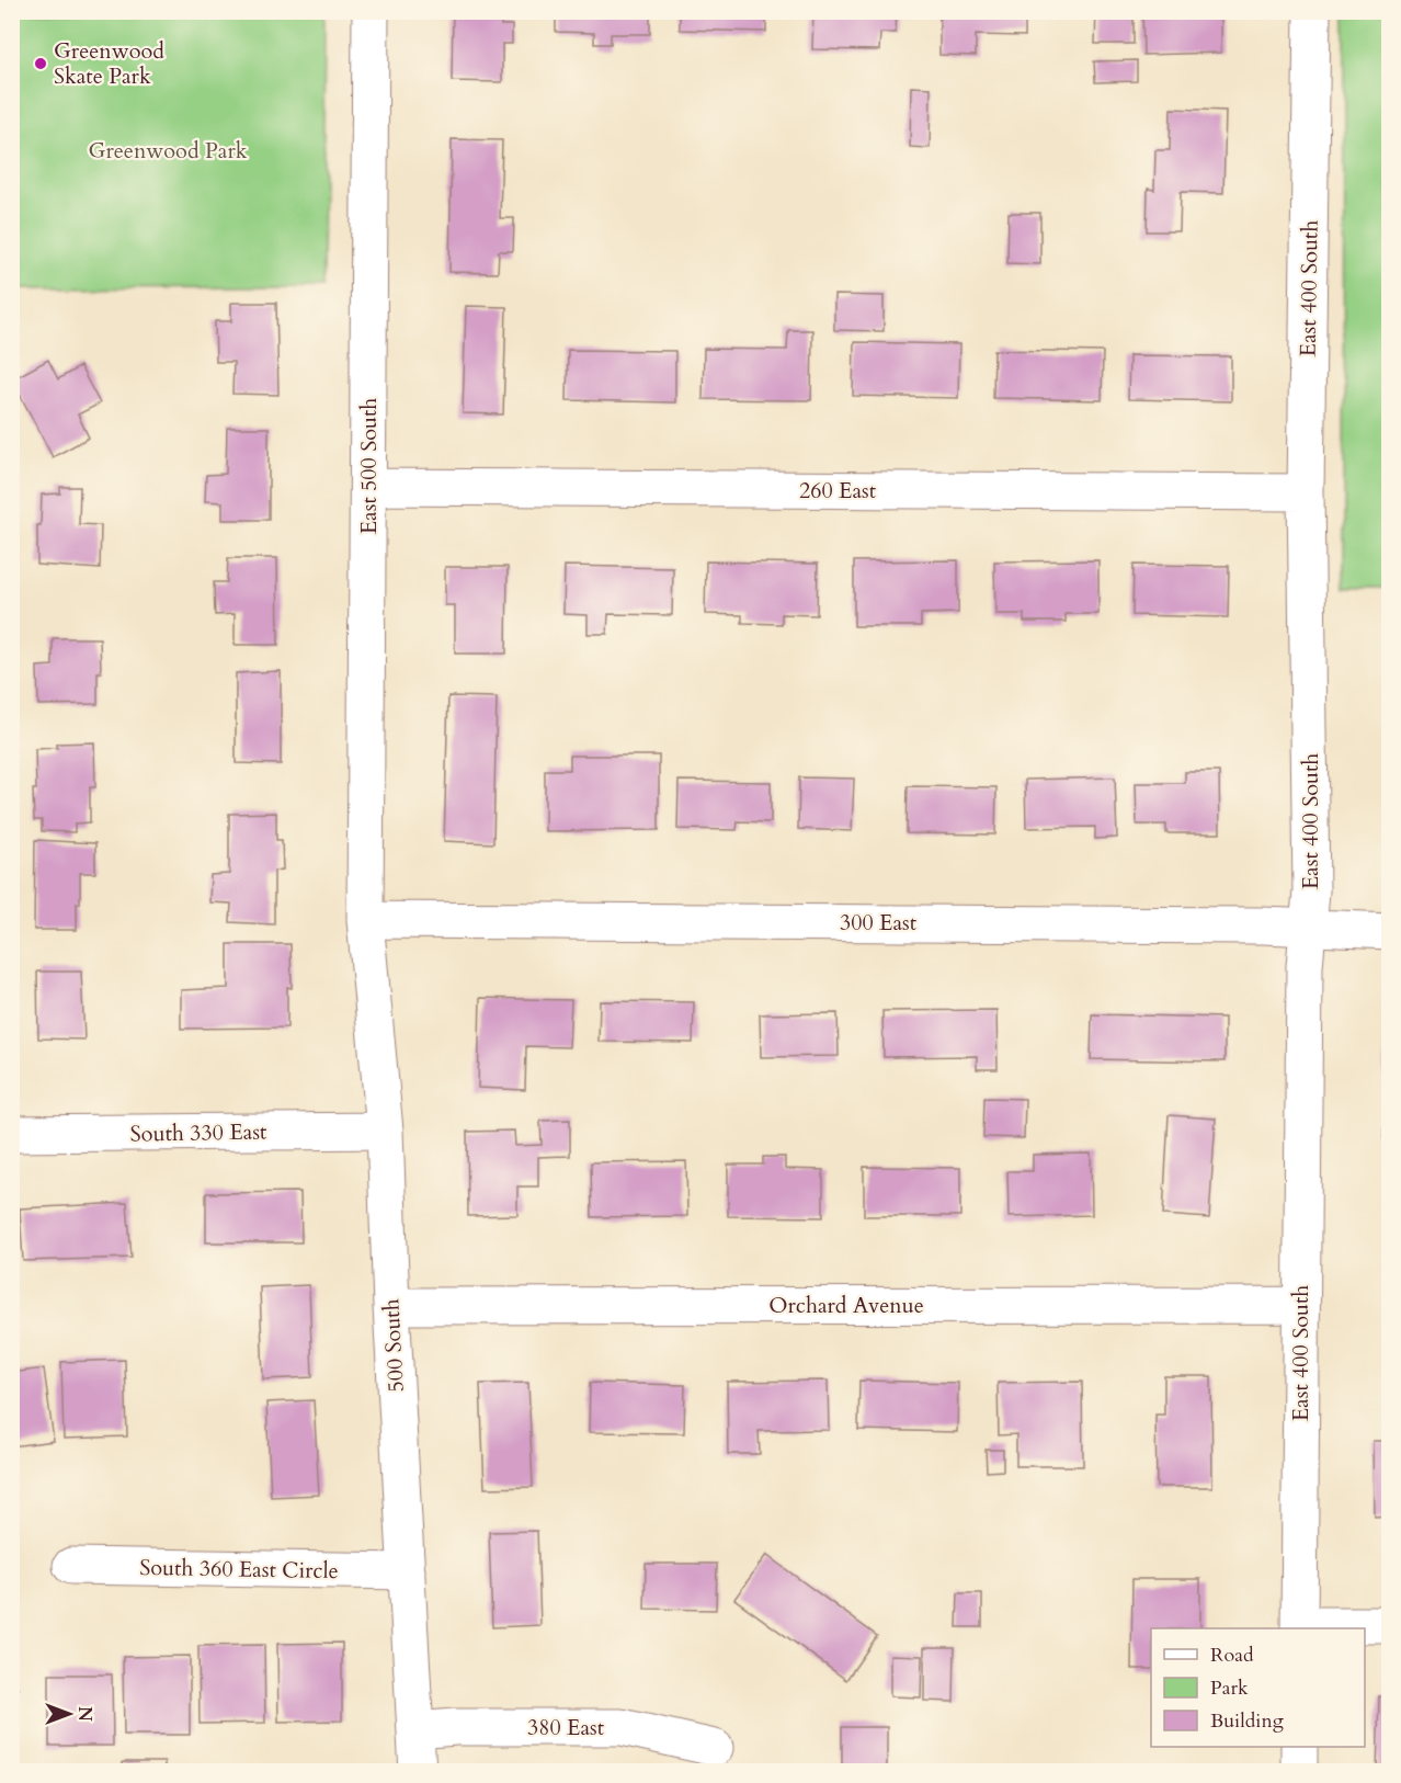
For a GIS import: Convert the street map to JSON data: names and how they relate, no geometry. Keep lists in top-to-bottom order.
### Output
{
  "streets": {
    "street": [
      "East 400 South",
      "East 500 South",
      "260 East",
      "300 East",
      "South 330 East",
      "Orchard Avenue",
      "500 South",
      "South 360 East Circle",
      "380 East"
    ]
  },
  "crossings": [
    ["East 400 South", "260 East"],
    ["East 400 South", "300 East"],
    ["East 400 South", "Orchard Avenue"],
    ["East 500 South", "260 East"],
    ["East 500 South", "300 East"],
    ["East 500 South", "500 South"],
    ["300 East", "500 South"],
    ["South 330 East", "500 South"],
    ["Orchard Avenue", "500 South"],
    ["500 South", "South 360 East Circle"],
    ["500 South", "380 East"]
  ],
  "parks": ["Greenwood Park"],
  "places": ["Greenwood Skate Park"],
  "legend": ["Road", "Park", "Building"],
  "north": "right"
}
